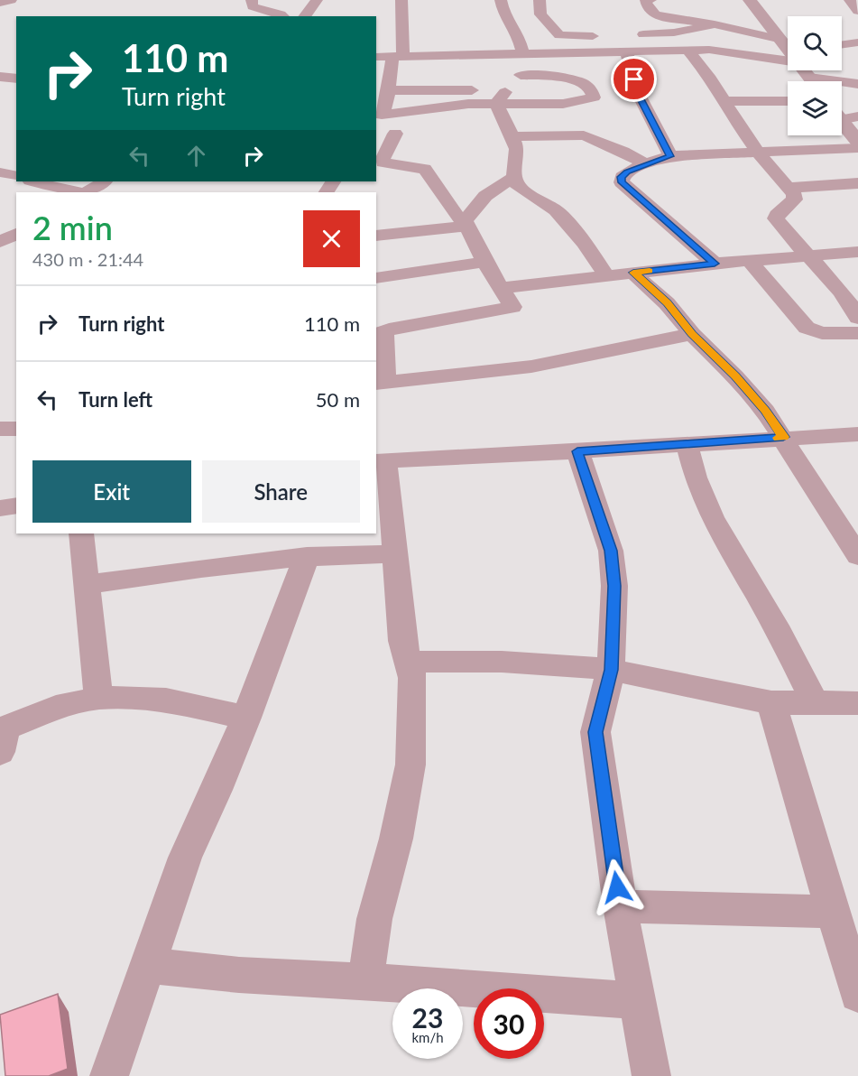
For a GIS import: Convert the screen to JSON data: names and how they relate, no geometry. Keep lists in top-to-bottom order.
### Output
{
  "page": {
    "turn": ["110 m", "Turn right"],
    "heading": ["2 min", "430 m · 21:44"],
    "list": [
      {
        "name": "Turn right",
        "value": "110 m"
      },
      {
        "name": "Turn left",
        "value": "50 m"
      }
    ],
    "buttons": ["Exit", "Share"],
    "speed": "23 km/h",
    "limit": "30"
  }
}
